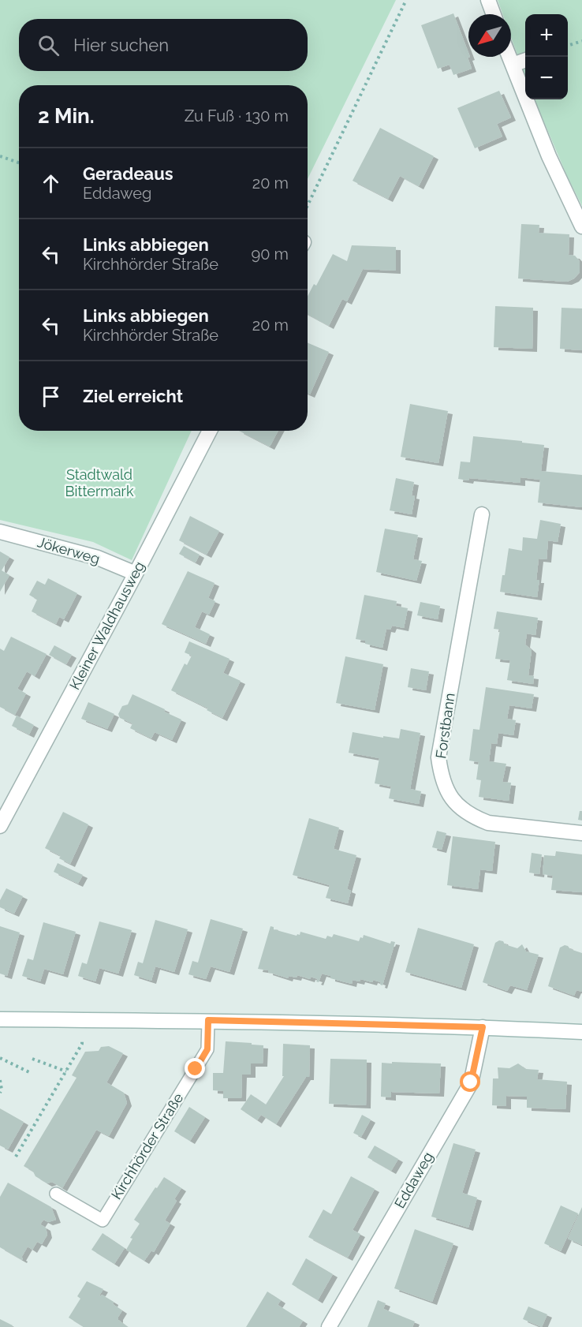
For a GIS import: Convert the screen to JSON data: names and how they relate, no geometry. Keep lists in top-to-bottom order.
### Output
{
  "streets": {
    "street": [
      "Jökerweg",
      "Kleiner Waldhausweg",
      "Forstbann",
      "Eddaweg"
    ],
    "lane": ["Kirchhörder Straße"]
  },
  "crossings": [
    ["Jökerweg", "Kleiner Waldhausweg"]
  ],
  "parks": ["Stadtwald Bittermark"],
  "north": "bottom left",
  "page": {
    "map_buttons": ["+", "−"],
    "search": "Hier suchen",
    "heading": ["2 Min.", "Zu Fuß · 130 m"],
    "list": [
      ["Geradeaus", "Eddaweg", "20 m"],
      ["Links abbiegen", "Kirchhörder Straße", "90 m"],
      ["Links abbiegen", "Kirchhörder Straße", "20 m"],
      "Ziel erreicht"
    ]
  }
}
